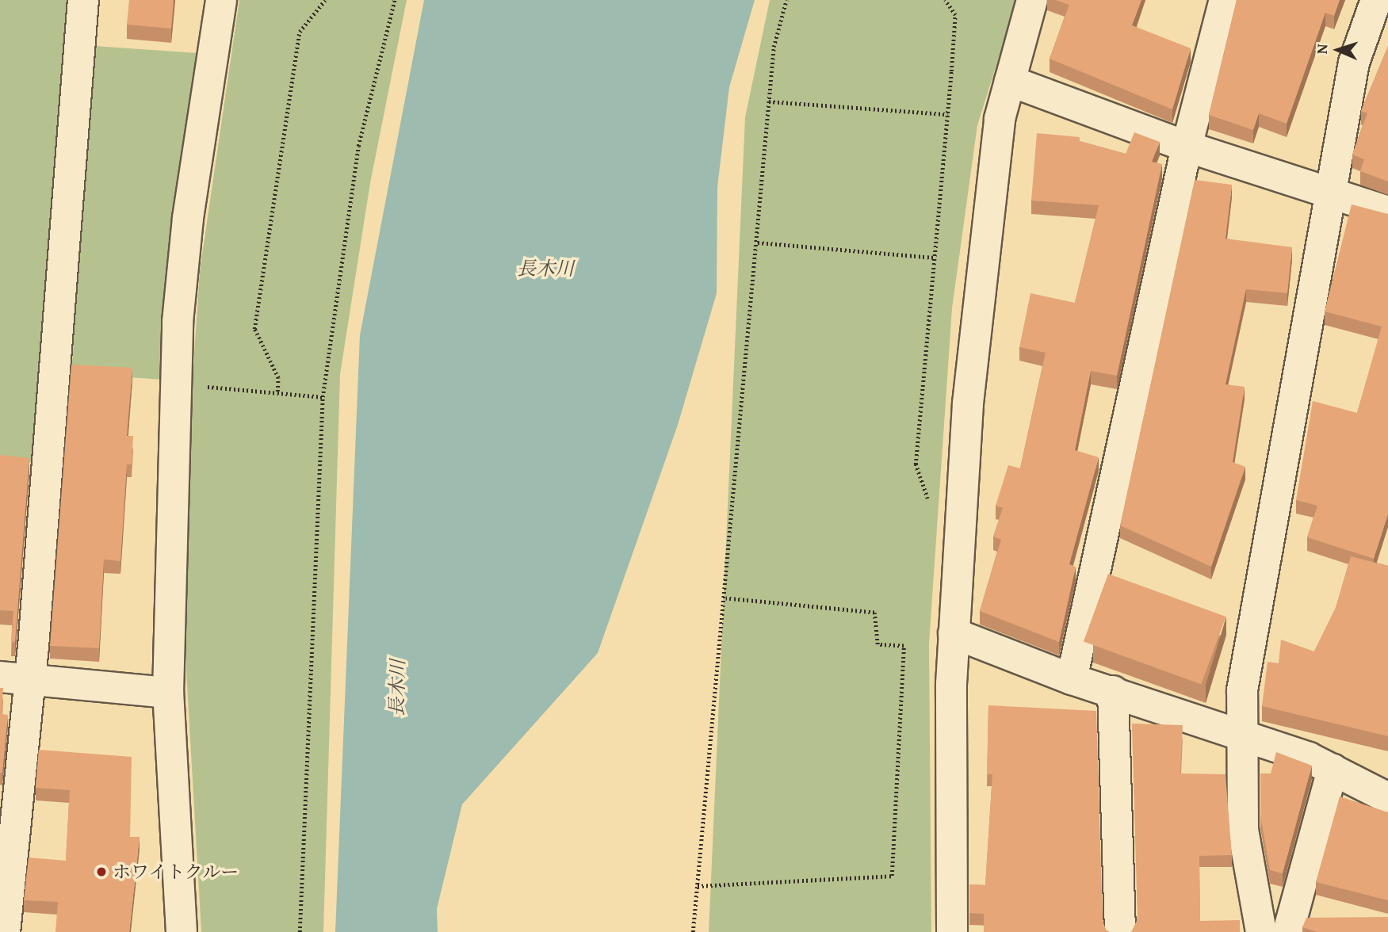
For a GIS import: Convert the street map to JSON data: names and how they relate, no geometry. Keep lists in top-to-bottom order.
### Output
{
  "water": ["長木川"],
  "places": ["ホワイトクルー"],
  "north": "left"
}
